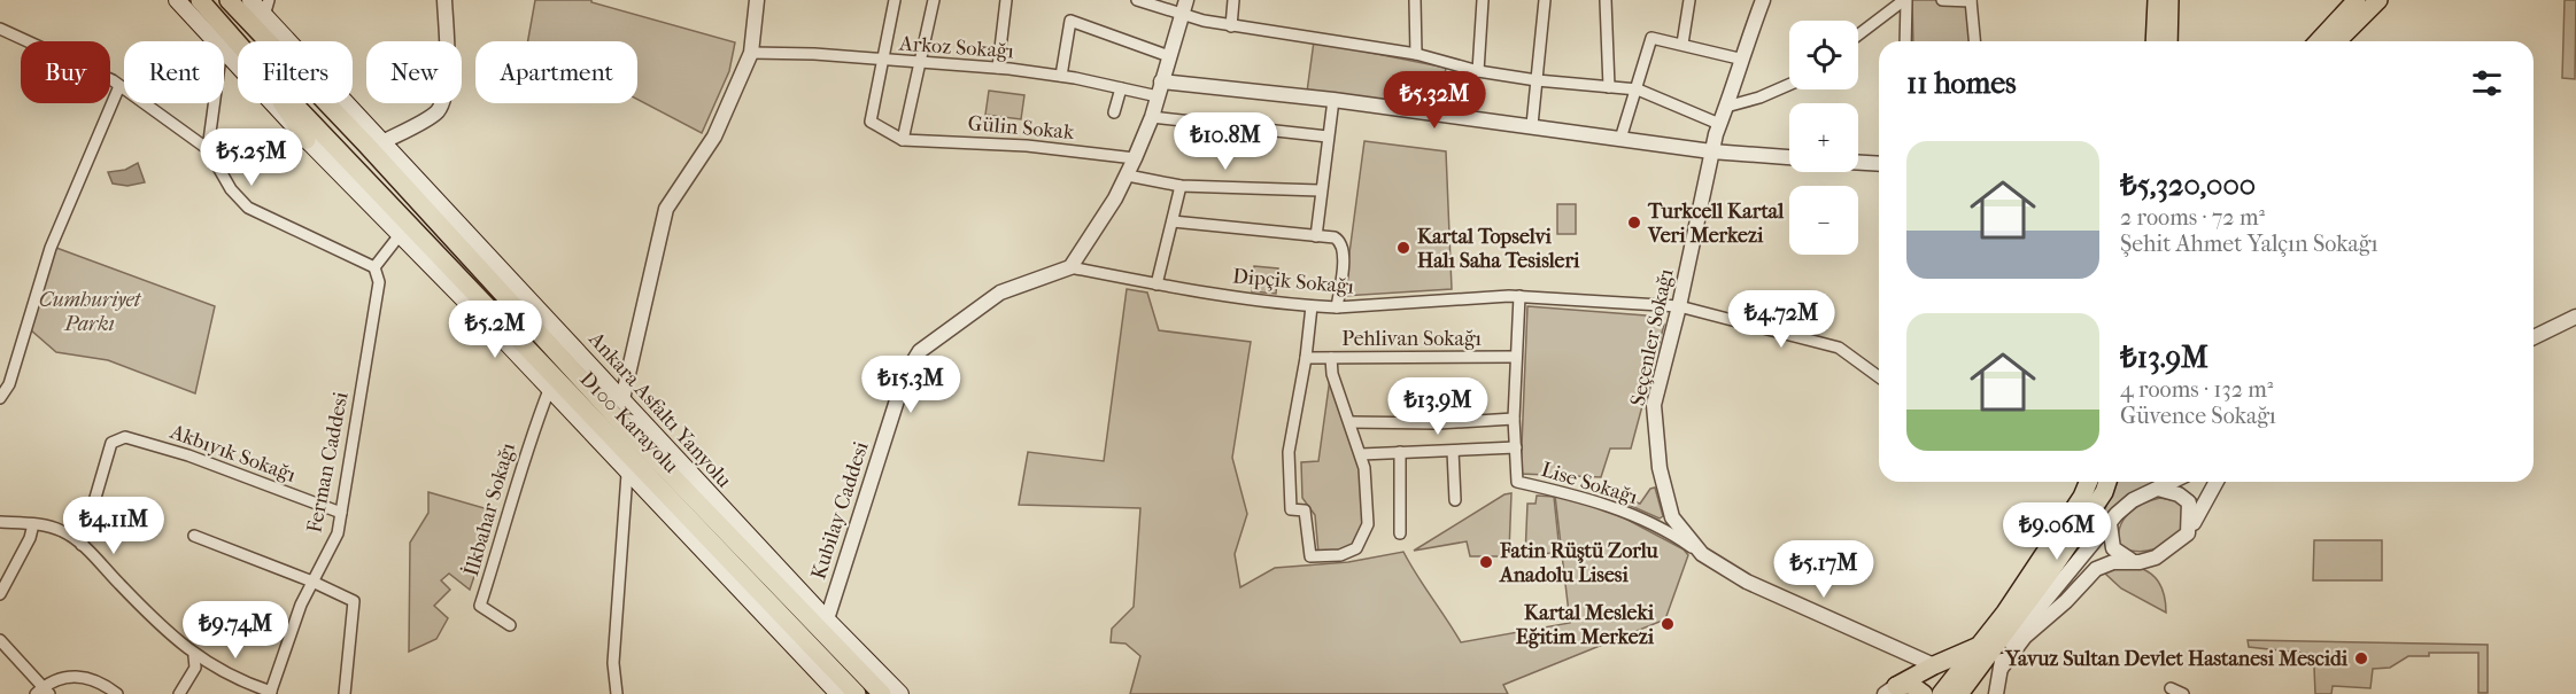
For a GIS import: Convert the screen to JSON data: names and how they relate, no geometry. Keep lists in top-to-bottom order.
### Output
{
  "streets": {
    "main road": ["Ankara Asfaltı Yanyolu", "D100 Karayolu"],
    "street": [
      "Arkoz Sokağı",
      "Gülin Sokak",
      "Dipçik Sokağı",
      "Seçenler Sokağı",
      "Pehlivan Sokağı",
      "Akbıyık Sokağı",
      "Ferman Caddesi",
      "Lise Sokağı",
      "İlkbahar Sokağı",
      "Kubilay Caddesi"
    ]
  },
  "crossings": [
    ["Dipçik Sokağı", "Seçenler Sokağı"],
    ["Dipçik Sokağı", "Lise Sokağı"],
    ["Dipçik Sokağı", "Kubilay Caddesi"],
    ["Seçenler Sokağı", "Lise Sokağı"],
    ["Pehlivan Sokağı", "Lise Sokağı"],
    ["Ankara Asfaltı Yanyolu", "Kubilay Caddesi"],
    ["Akbıyık Sokağı", "Ferman Caddesi"]
  ],
  "parks": ["Cumhuriyet Parkı"],
  "places": [
    "Turkcell Kartal Veri Merkezi",
    "Kartal Topselvi Halı Saha Tesisleri",
    "Fatin Rüştü Zorlu Anadolu Lisesi",
    "Kartal Mesleki Eğitim Merkezi",
    "Yavuz Sultan Devlet Hastanesi Mescidi"
  ],
  "page": {
    "map_buttons": ["+", "−"],
    "chip": [
      "Buy",
      "Rent",
      "Filters",
      "New",
      "Apartment"
    ],
    "heading": "11 homes",
    "price": [
      "₺5.32M",
      "₺10.8M",
      "₺5.25M",
      "₺4.72M",
      "₺5.2M",
      "₺15.3M",
      "₺13.9M",
      "₺4.11M",
      "₺9.06M",
      "₺5.17M",
      "₺9.74M"
    ],
    "list": [
      {
        "name": "₺5,320,000",
        "note": "2 rooms · 72 m² · Şehit Ahmet Yalçın Sokağı"
      },
      {
        "name": "₺13.9M",
        "note": "4 rooms · 132 m² · Güvence Sokağı"
      }
    ]
  }
}
